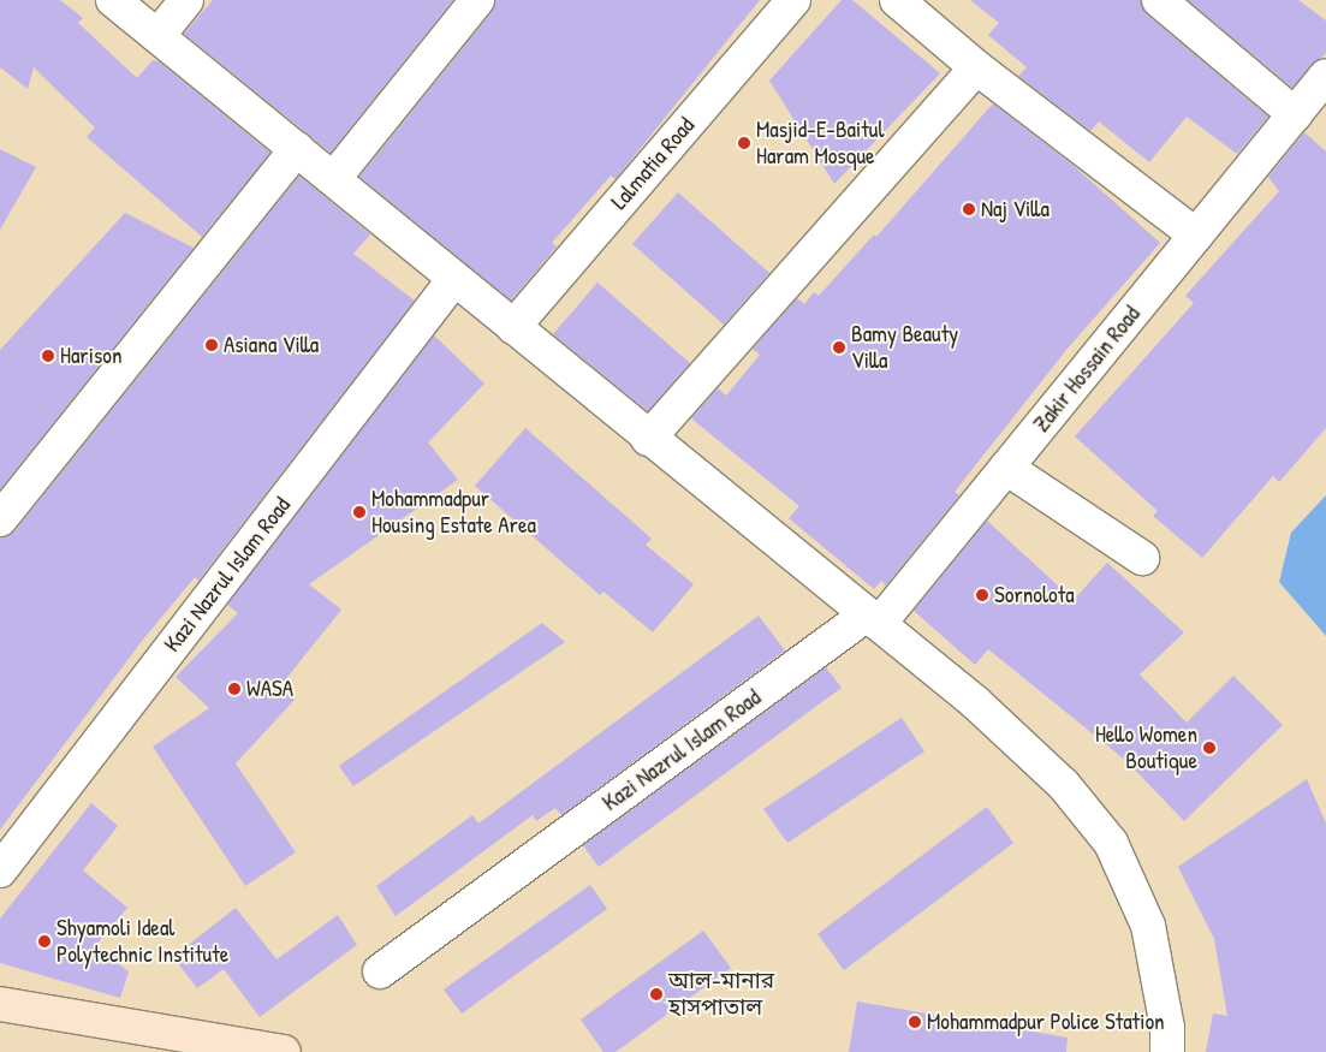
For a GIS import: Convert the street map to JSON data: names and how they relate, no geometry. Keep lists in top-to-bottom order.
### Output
{
  "streets": {
    "street": ["Lalmatia Road", "Zakir Hossain Road", "Kazi Nazrul Islam Road"]
  },
  "crossings": [
    ["Zakir Hossain Road", "Kazi Nazrul Islam Road"]
  ],
  "places": [
    "Masjid-E-Baitul Haram Mosque",
    "Naj Villa",
    "Asiana Villa",
    "Bamy Beauty Villa",
    "Harison",
    "Mohammadpur Housing Estate Area",
    "Sornolota",
    "WASA",
    "Hello Women Boutique",
    "Shyamoli Ideal Polytechnic Institute",
    "আল-মানার হাসপাতাল",
    "Mohammadpur Police Station"
  ]
}
